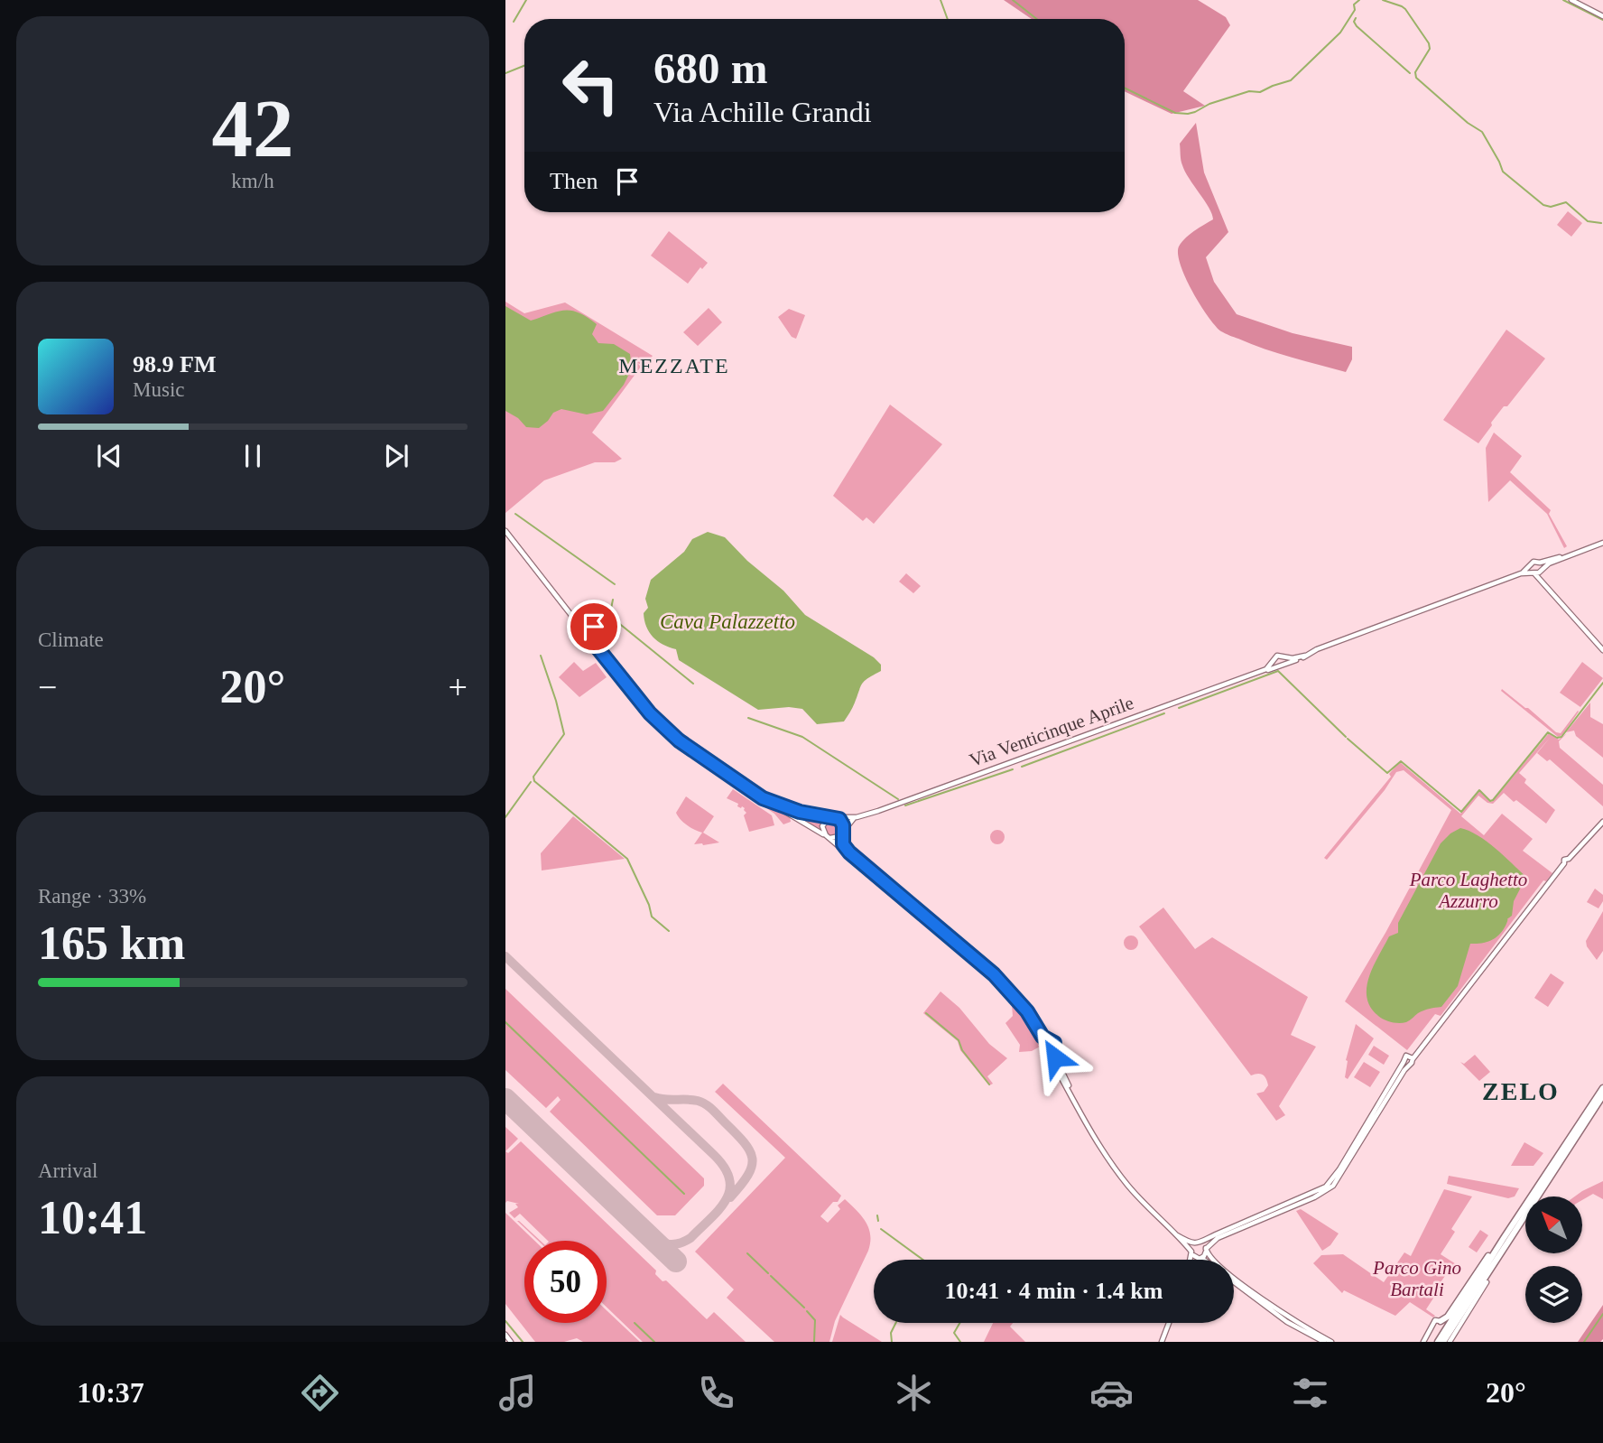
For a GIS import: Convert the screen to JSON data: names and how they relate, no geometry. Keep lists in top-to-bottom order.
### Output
{
  "streets": {
    "main road": ["Via Venticinque Aprile"]
  },
  "districts": ["MEZZATE", "ZELO"],
  "water": ["Cava Palazzetto"],
  "parks": ["Parco Laghetto Azzurro", "Parco Gino Bartali"],
  "north": "top left",
  "page": {
    "tile": [
      ["42", "km/h"],
      "Climate",
      ["Range · 33%", "165 km"],
      ["Arrival", "10:41"]
    ],
    "turn": ["680 m", "Via Achille Grandi"],
    "then": "Then",
    "song": ["98.9 FM", "Music"],
    "heat": ["−", "20°", "+"],
    "limit": "50",
    "trip": "10:41 · 4 min · 1.4 km",
    "tabs": ["10:37", "20°"]
  }
}
